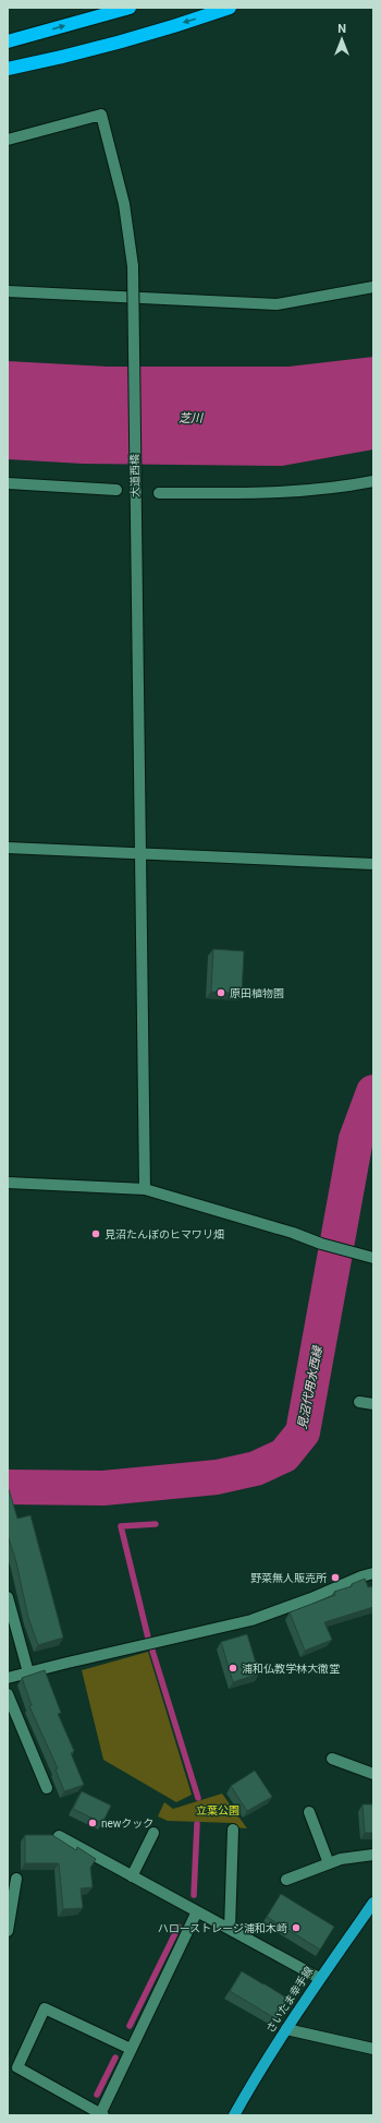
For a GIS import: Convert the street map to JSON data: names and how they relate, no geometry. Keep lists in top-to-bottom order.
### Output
{
  "streets": {
    "main road": ["さいたま幸手線"],
    "street": ["大道西橋"]
  },
  "water": ["芝川", "見沼代用水西縁"],
  "parks": ["立葉公園"],
  "places": [
    "原田植物園",
    "見沼たんぼのヒマワリ畑",
    "野菜無人販売所",
    "浦和仏教学林大徹堂",
    "newクック",
    "ハローストレージ浦和木崎"
  ],
  "north": "top"
}
